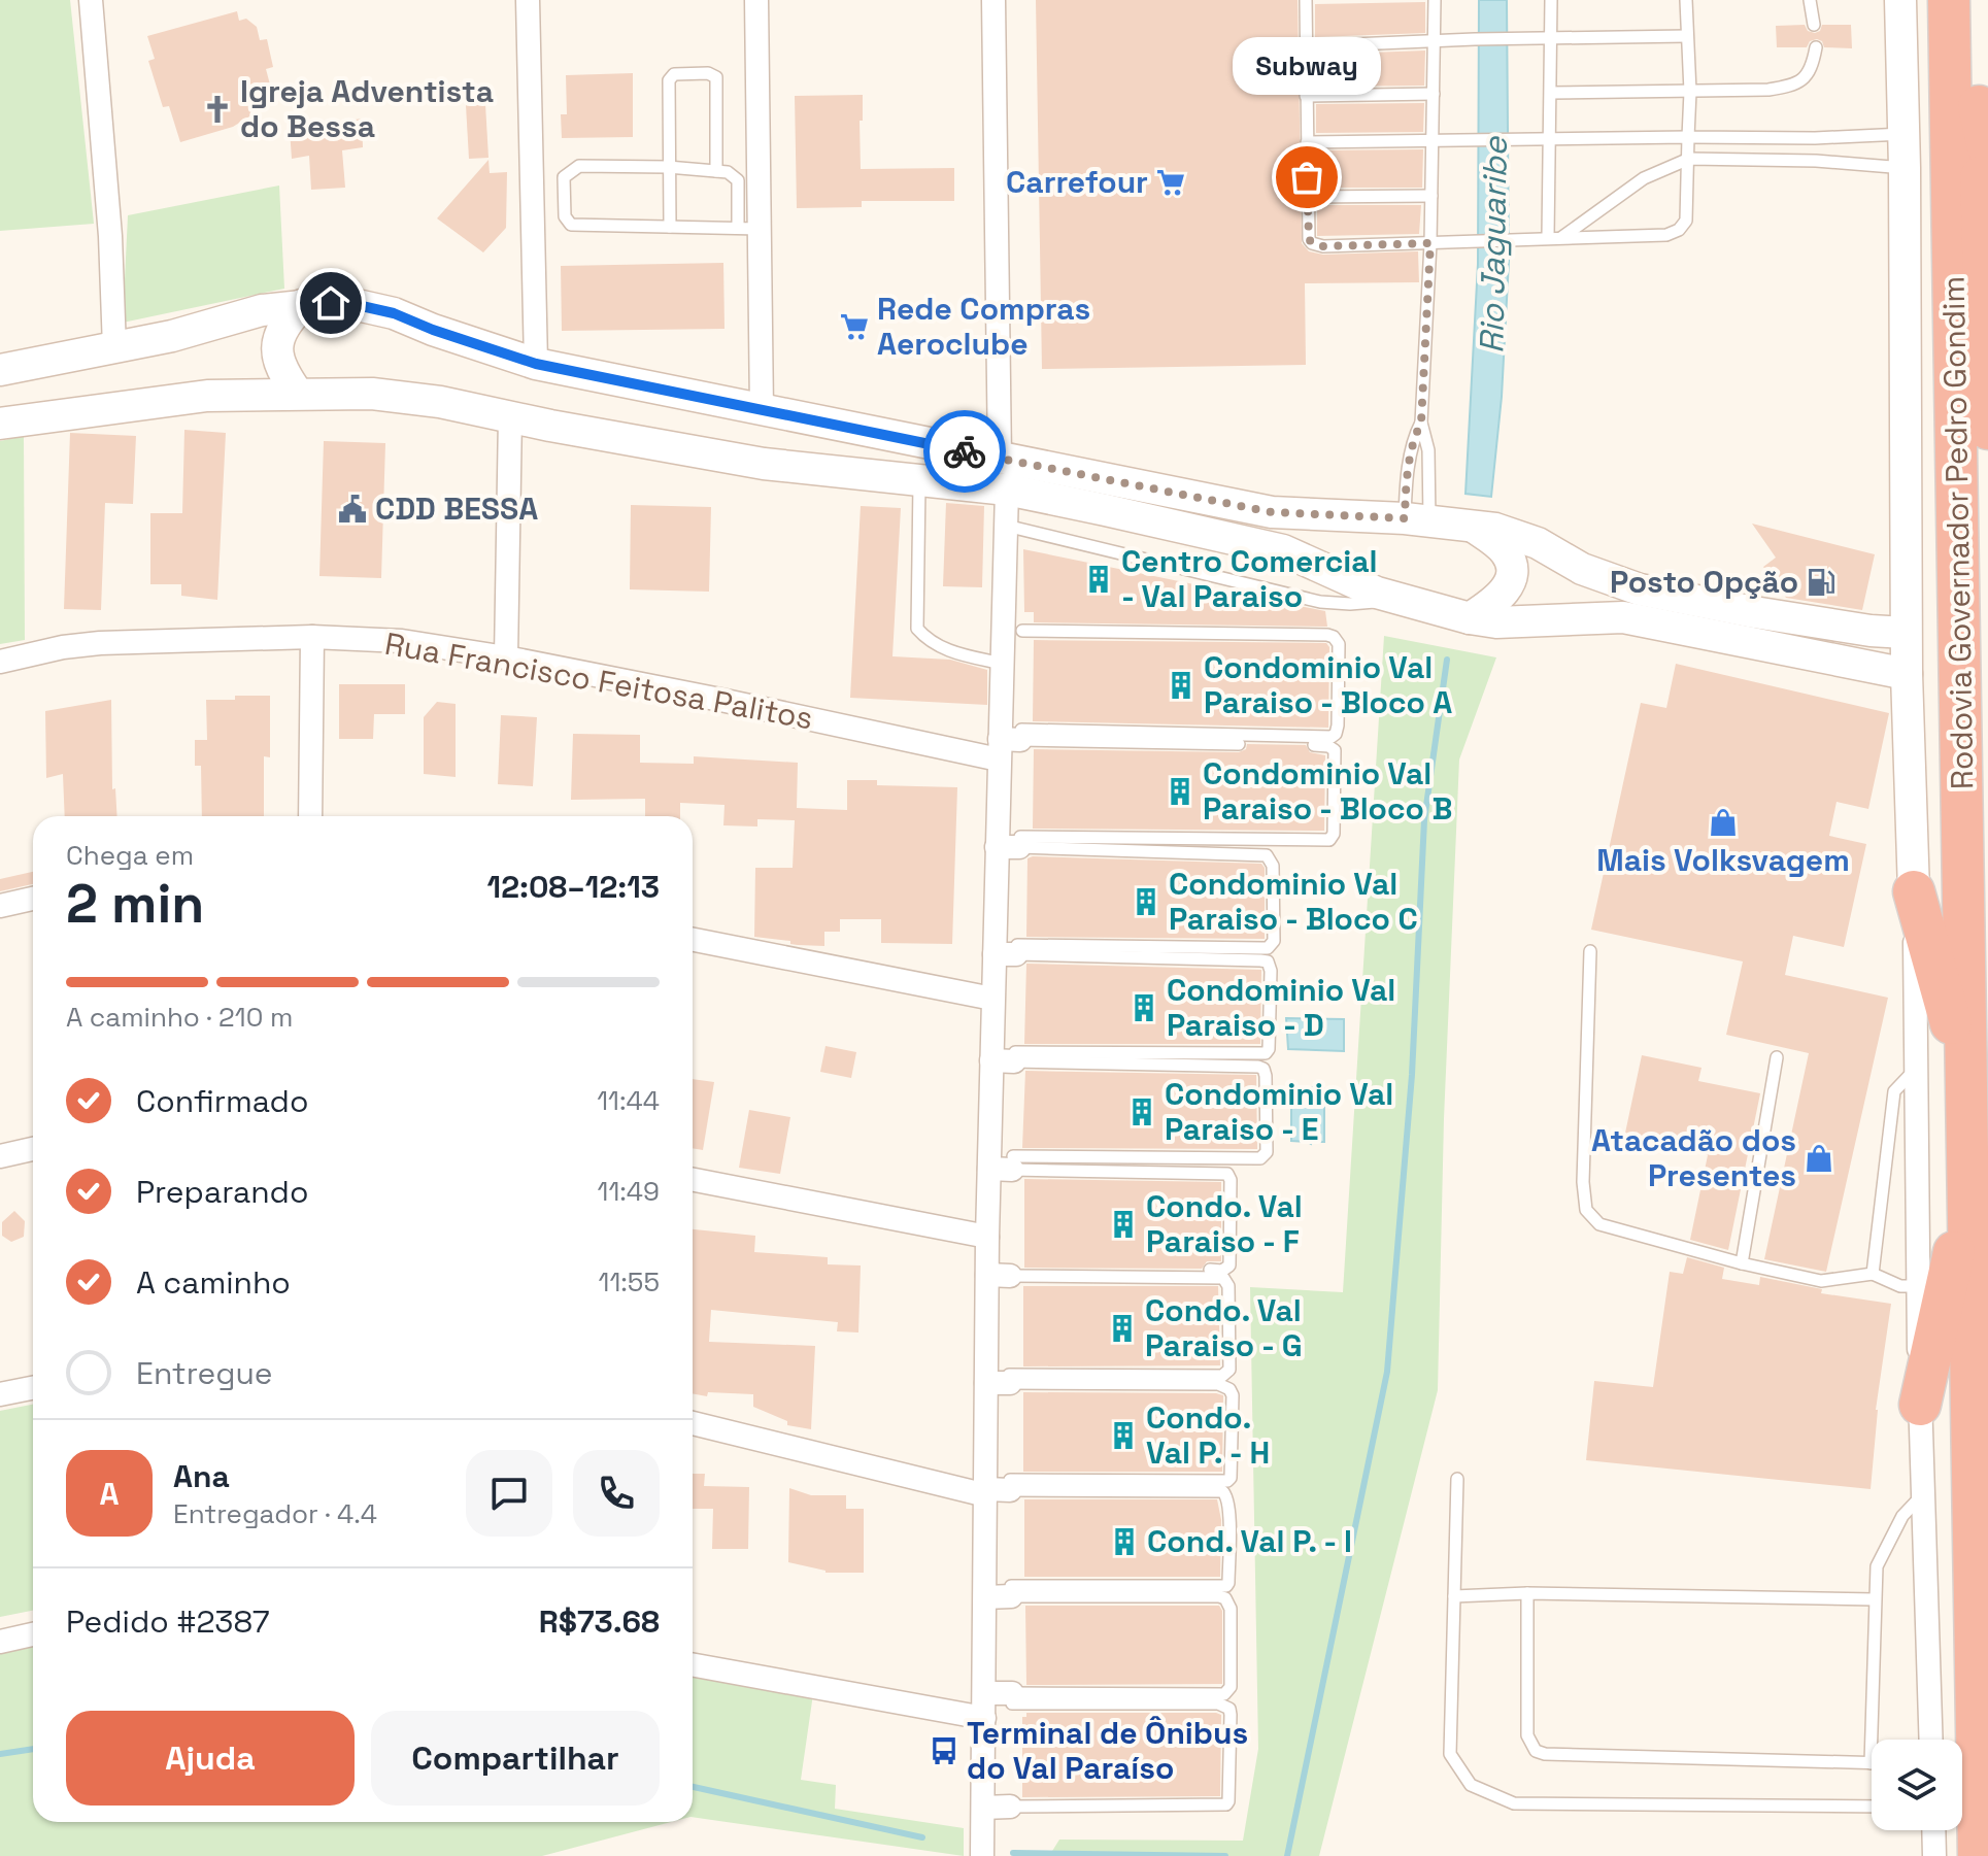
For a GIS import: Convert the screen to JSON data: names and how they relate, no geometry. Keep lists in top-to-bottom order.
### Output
{
  "streets": {
    "highway": ["Rodovia Governador Pedro Gondim"],
    "street": ["Rua Francisco Feitosa Palitos"]
  },
  "water": ["Rio Jaguaribe"],
  "places": {
    "church": ["Igreja Adventista do Bessa"],
    "other": ["Subway"],
    "supermarket": ["Carrefour", "Rede Compras Aeroclube"],
    "public building": ["CDD BESSA"],
    "building": [
      "Centro Comercial - Val Paraiso",
      "Condominio Val Paraiso - Bloco A",
      "Condominio Val Paraiso - Bloco B",
      "Condominio Val Paraiso - Bloco C",
      "Condominio Val Paraiso - D",
      "Condominio Val Paraiso - E",
      "Condo. Val Paraiso - F",
      "Condo. Val Paraiso - G",
      "Condo. Val P. - H",
      "Cond. Val P. - I"
    ],
    "fuel station": ["Posto Opção"],
    "shop": ["Mais Volksvagem", "Atacadão dos Presentes"],
    "bus stop": ["Terminal de Ônibus do Val Paraíso"]
  },
  "page": {
    "bubble": "Subway",
    "heading": ["2 min", "Chega em", "12:08–12:13"],
    "panel": [
      "Ana",
      "Entregador · 4.4",
      "Pedido #2387",
      "R$73.68"
    ],
    "bar": "A caminho · 210 m",
    "list": [
      ["Confirmado", "11:44"],
      ["Preparando", "11:49"],
      ["A caminho", "11:55"],
      "Entregue"
    ],
    "round": "A",
    "buttons": ["Ajuda", "Compartilhar"]
  }
}
